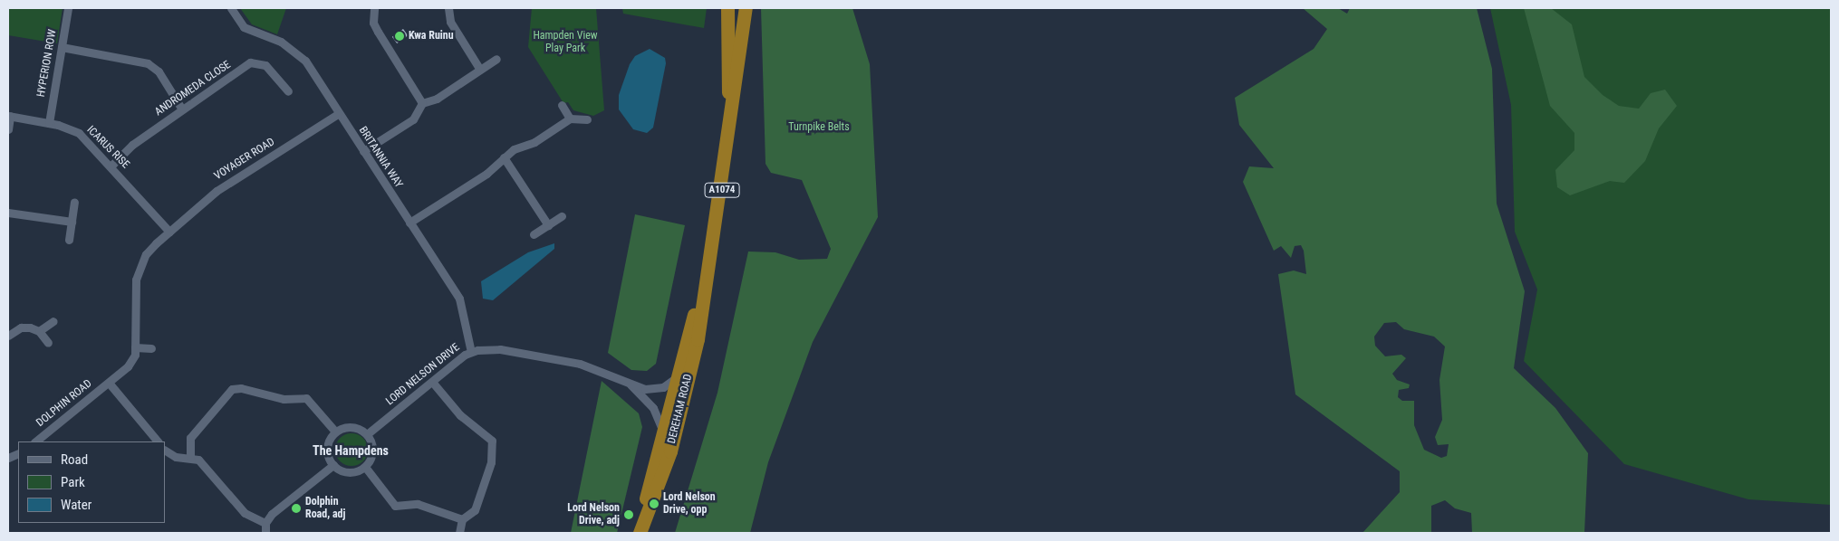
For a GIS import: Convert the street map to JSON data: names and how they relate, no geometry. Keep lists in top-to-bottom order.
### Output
{
  "streets": {
    "highway": ["A1074", "DEREHAM ROAD"],
    "street": [
      "HYPERION ROW",
      "ANDROMEDA CLOSE",
      "ICARUS RISE",
      "BRITANNIA WAY",
      "VOYAGER ROAD",
      "LORD NELSON DRIVE",
      "DOLPHIN ROAD"
    ]
  },
  "crossings": [
    ["HYPERION ROW", "ICARUS RISE"],
    ["ANDROMEDA CLOSE", "ICARUS RISE"],
    ["ICARUS RISE", "VOYAGER ROAD"],
    ["ICARUS RISE", "DOLPHIN ROAD"],
    ["BRITANNIA WAY", "VOYAGER ROAD"],
    ["BRITANNIA WAY", "LORD NELSON DRIVE"],
    ["VOYAGER ROAD", "DOLPHIN ROAD"],
    ["LORD NELSON DRIVE", "DEREHAM ROAD"]
  ],
  "districts": ["The Hampdens"],
  "parks": ["Hampden View Play Park", "Turnpike Belts"],
  "places": [
    "Kwa Ruinu",
    "Lord Nelson Drive, opp",
    "Dolphin Road, adj",
    "Lord Nelson Drive, adj"
  ],
  "legend": ["Road", "Park", "Water"]
}
